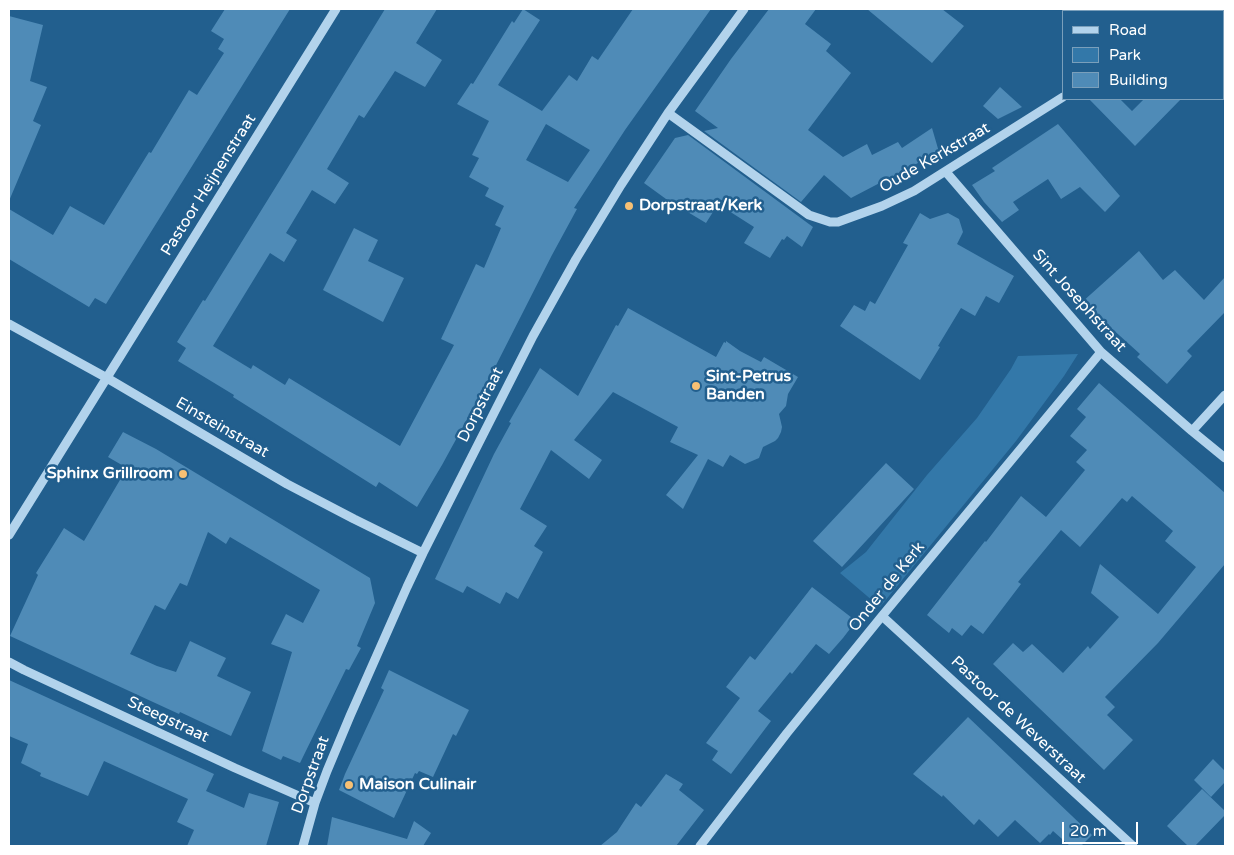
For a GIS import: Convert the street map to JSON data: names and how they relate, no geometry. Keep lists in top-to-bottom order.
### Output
{
  "streets": {
    "street": [
      "Oude Kerkstraat",
      "Pastoor Heijnenstraat",
      "Sint Josephstraat",
      "Dorpstraat",
      "Einsteinstraat",
      "Onder de Kerk",
      "Steegstraat",
      "Pastoor de Weverstraat"
    ]
  },
  "crossings": [
    ["Oude Kerkstraat", "Sint Josephstraat"],
    ["Oude Kerkstraat", "Dorpstraat"],
    ["Pastoor Heijnenstraat", "Einsteinstraat"],
    ["Sint Josephstraat", "Onder de Kerk"],
    ["Dorpstraat", "Einsteinstraat"],
    ["Dorpstraat", "Steegstraat"],
    ["Onder de Kerk", "Pastoor de Weverstraat"]
  ],
  "places": [
    "Dorpstraat/Kerk",
    "Sint-Petrus Banden",
    "Sphinx Grillroom",
    "Maison Culinair"
  ],
  "legend": ["Road", "Park", "Building"],
  "scale_bar": "20 m"
}
